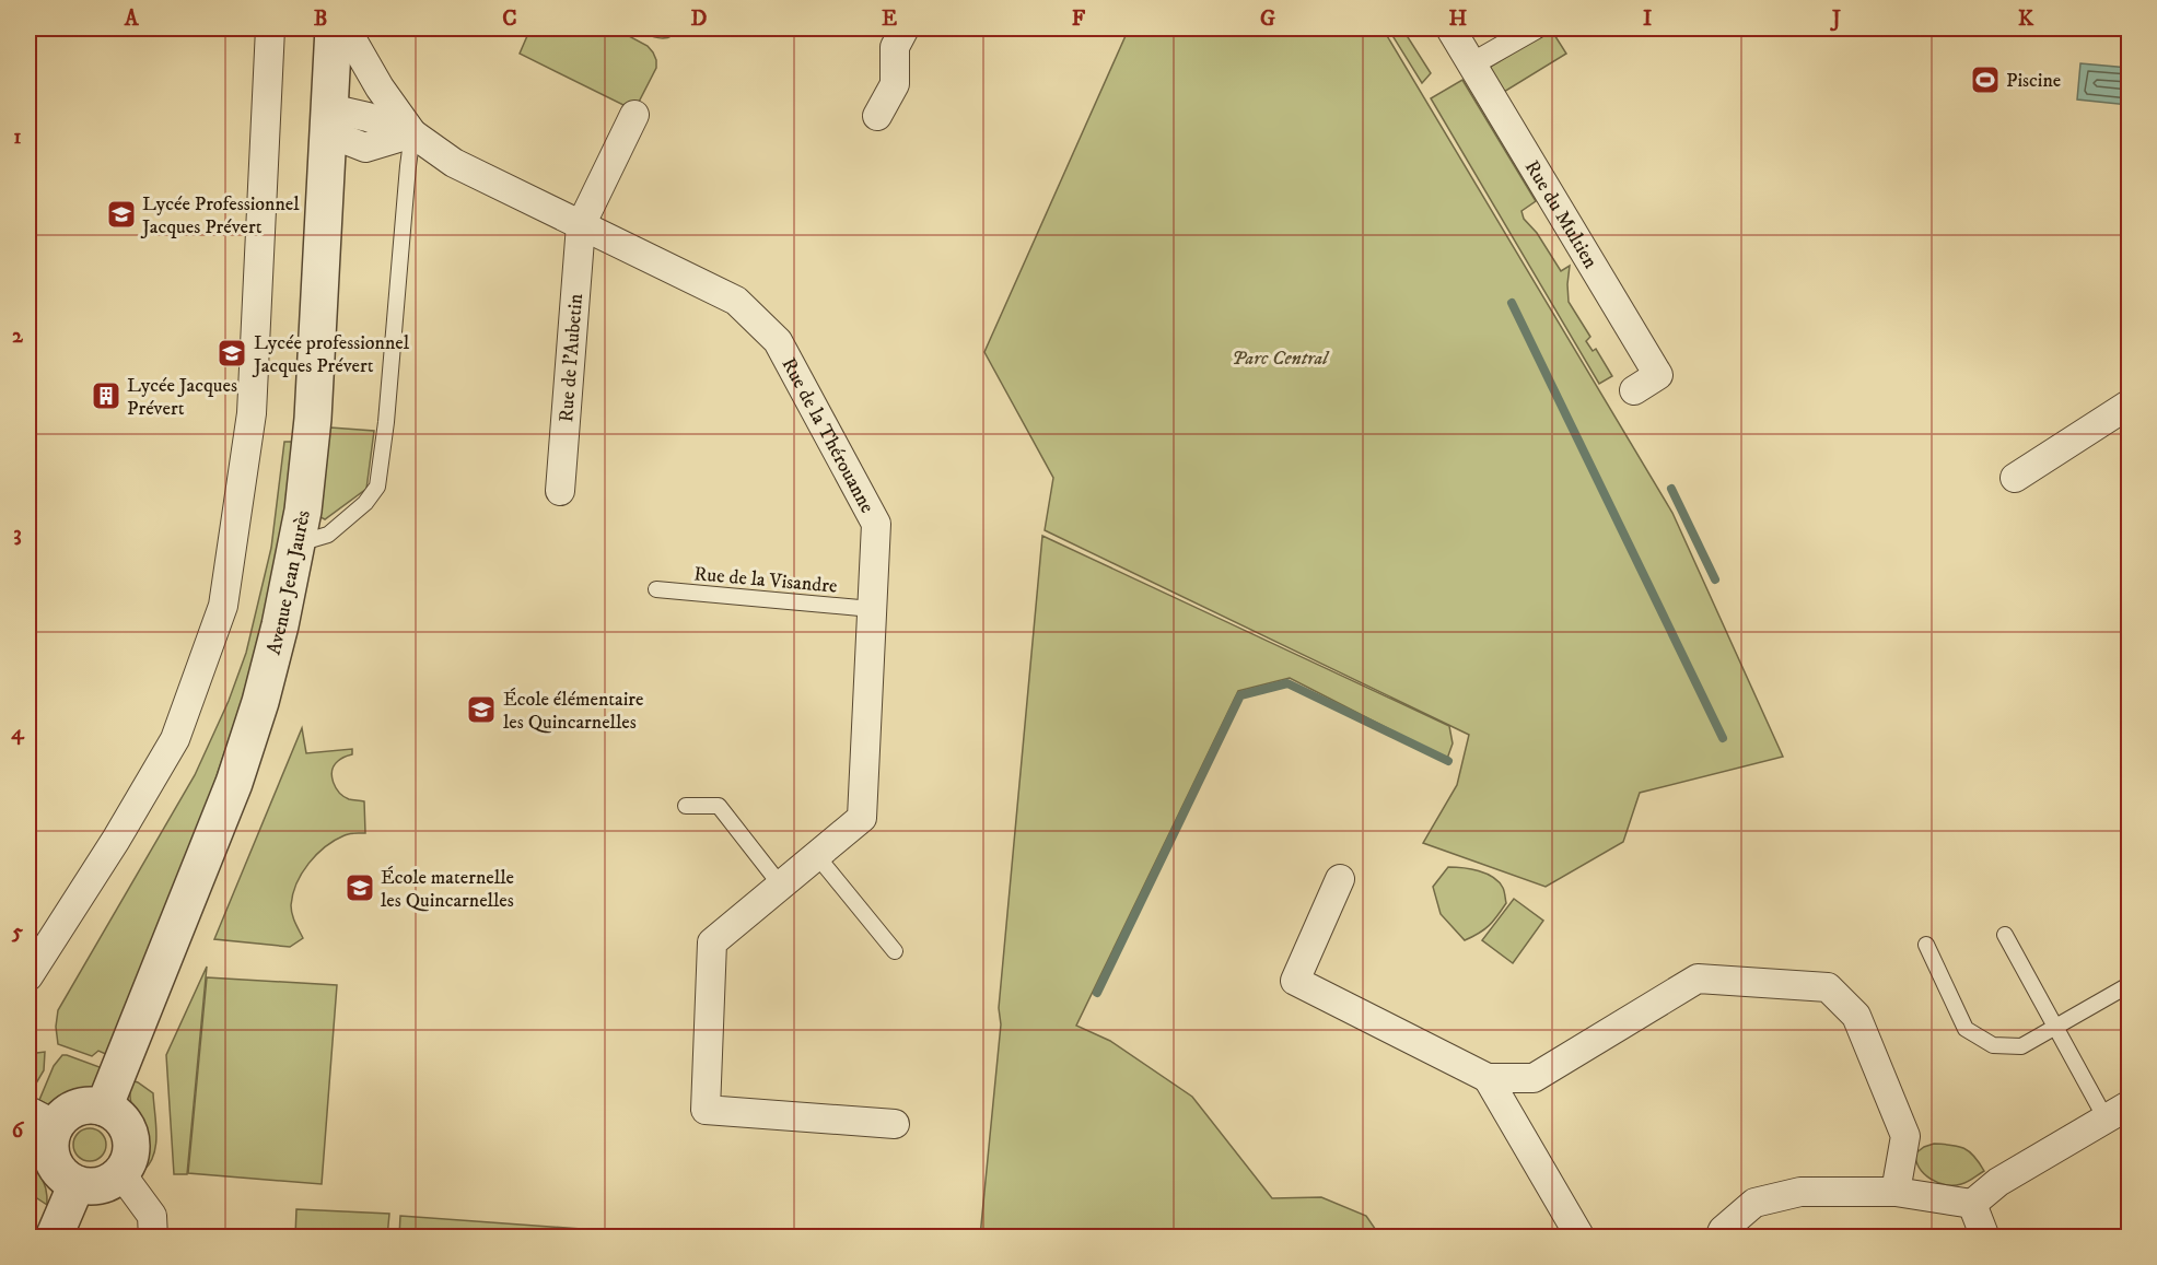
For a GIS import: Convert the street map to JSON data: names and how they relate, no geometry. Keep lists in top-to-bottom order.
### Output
{
  "streets": {
    "street": [
      "Rue du Multien",
      "Rue de l'Aubetin",
      "Rue de la Thérouanne",
      "Avenue Jean Jaurès"
    ],
    "lane": ["Rue de la Visandre"]
  },
  "crossings": [
    ["Rue de l'Aubetin", "Rue de la Thérouanne"],
    ["Rue de la Thérouanne", "Rue de la Visandre"]
  ],
  "parks": ["Parc Central"],
  "places": {
    "sports": ["Piscine"],
    "school or university": [
      "Lycée Professionnel Jacques Prévert",
      "Lycée professionnel Jacques Prévert",
      "École élémentaire les Quincarnelles",
      "École maternelle les Quincarnelles"
    ],
    "building": ["Lycée Jacques Prévert"]
  },
  "grid": {
    "columns": [
      "A",
      "B",
      "C",
      "D",
      "E",
      "F",
      "G",
      "H",
      "I",
      "J",
      "K"
    ],
    "rows": [
      "1",
      "2",
      "3",
      "4",
      "5",
      "6"
    ]
  }
}
